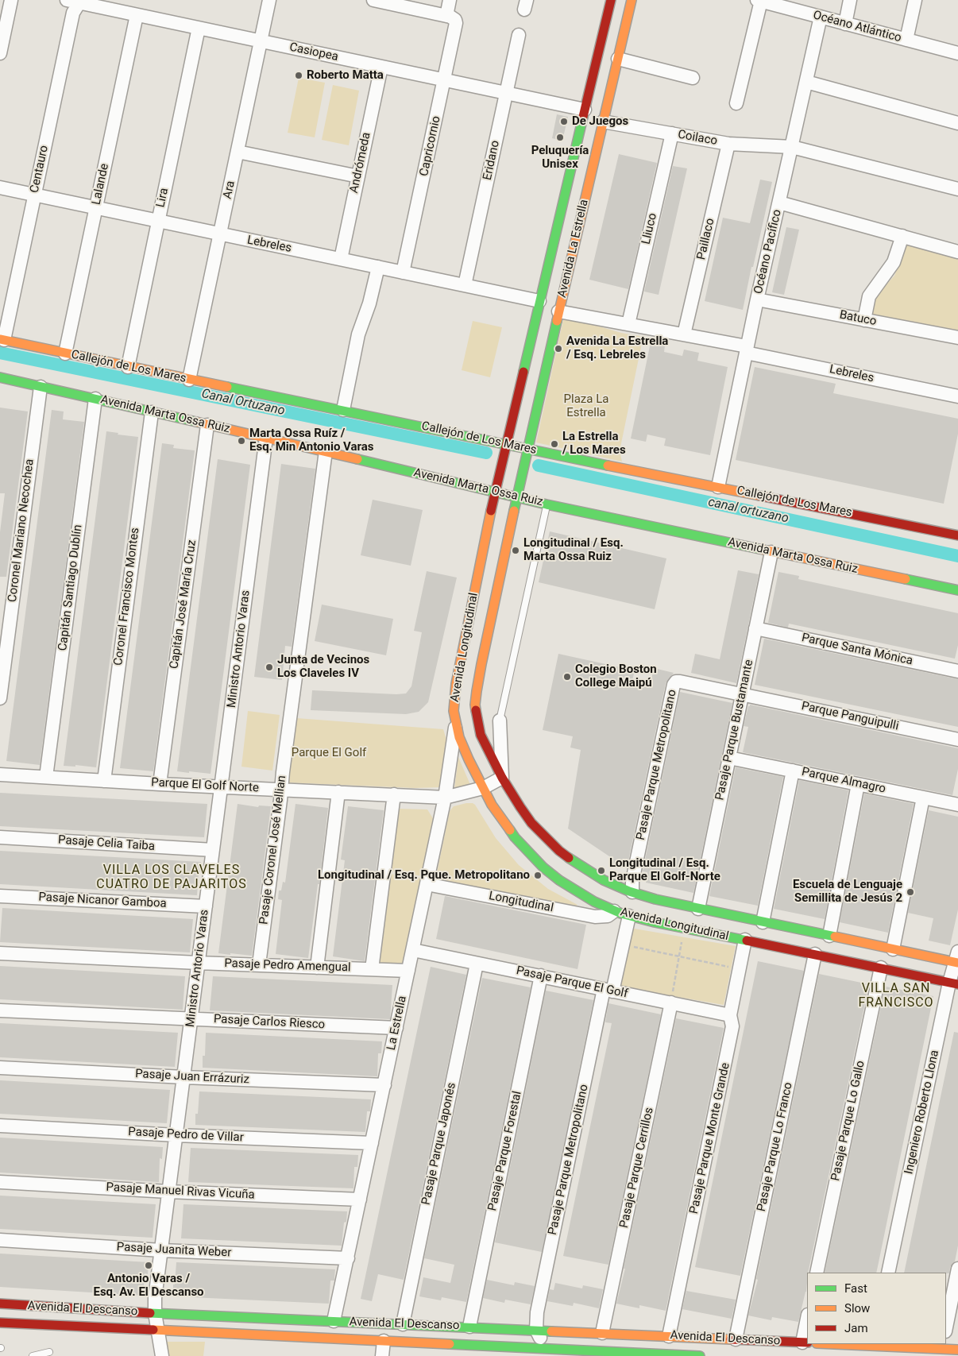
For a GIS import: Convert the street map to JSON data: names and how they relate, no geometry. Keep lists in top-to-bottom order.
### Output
{
  "streets": {
    "street": [
      "Océano Atlántico",
      "Casiopea",
      "Coilaco",
      "Capricornio",
      "Eridano",
      "Andrómeda",
      "Centauro",
      "Lalande",
      "Ara",
      "Lira",
      "Lliuco",
      "Paillaco",
      "Lebreles",
      "Avenida La Estrella",
      "Océano Pacífico",
      "Batuco",
      "Callejón de Los Mares",
      "Avenida Marta Ossa Ruiz",
      "Coronel Mariano Necochea",
      "Capitán Santiago Dublín",
      "Coronel Francisco Montes",
      "Capitán José María Cruz",
      "Avenida Longitudinal",
      "Ministro Antorio Varas",
      "Parque Santa Mónica",
      "Parque Panguipulli",
      "Pasaje Parque Bustamante",
      "Pasaje Parque Metropolitano",
      "Parque Almagro",
      "Parque El Golf Norte",
      "Pasaje Celia Taiba",
      "Pasaje Coronel José Mellian",
      "Pasaje Nicanor Gamboa",
      "Longitudinal",
      "Pasaje Pedro Amengual",
      "Pasaje Parque El Golf",
      "Pasaje Carlos Riesco",
      "La Estrella",
      "Pasaje Juan Errázuriz",
      "Ingeniero Roberto Llona",
      "Pasaje Parque Lo Gallo",
      "Pasaje Pedro de Villar",
      "Pasaje Parque Monte Grande",
      "Pasaje Parque Japonés",
      "Pasaje Parque Lo Franco",
      "Pasaje Parque Forestal",
      "Pasaje Parque Cerrillos",
      "Pasaje Manuel Rivas Vicuña",
      "Pasaje Juanita Weber",
      "Avenida El Descanso"
    ]
  },
  "crossings": [
    ["Océano Atlántico", "Océano Pacífico"],
    ["Casiopea", "Capricornio"],
    ["Casiopea", "Eridano"],
    ["Casiopea", "Andrómeda"],
    ["Casiopea", "Centauro"],
    ["Casiopea", "Lalande"],
    ["Casiopea", "Ara"],
    ["Casiopea", "Lira"],
    ["Casiopea", "Avenida La Estrella"],
    ["Coilaco", "Lliuco"],
    ["Coilaco", "Paillaco"],
    ["Coilaco", "Avenida La Estrella"],
    ["Coilaco", "Océano Pacífico"],
    ["Capricornio", "Lebreles"],
    ["Eridano", "Lebreles"],
    ["Andrómeda", "Lebreles"],
    ["Centauro", "Lebreles"],
    ["Centauro", "Callejón de Los Mares"],
    ["Lalande", "Lebreles"],
    ["Lalande", "Callejón de Los Mares"],
    ["Ara", "Lebreles"],
    ["Ara", "Callejón de Los Mares"],
    ["Lira", "Lebreles"],
    ["Lira", "Callejón de Los Mares"],
    ["Lliuco", "Lebreles"],
    ["Paillaco", "Lebreles"],
    ["Lebreles", "Avenida La Estrella"],
    ["Lebreles", "Océano Pacífico"],
    ["Avenida La Estrella", "Callejón de Los Mares"],
    ["Avenida La Estrella", "Avenida Marta Ossa Ruiz"],
    ["Avenida La Estrella", "Avenida Longitudinal"],
    ["Océano Pacífico", "Batuco"],
    ["Océano Pacífico", "Callejón de Los Mares"],
    ["Avenida Marta Ossa Ruiz", "Coronel Mariano Necochea"],
    ["Avenida Marta Ossa Ruiz", "Capitán Santiago Dublín"],
    ["Avenida Marta Ossa Ruiz", "Coronel Francisco Montes"],
    ["Avenida Marta Ossa Ruiz", "Capitán José María Cruz"],
    ["Avenida Marta Ossa Ruiz", "Avenida Longitudinal"],
    ["Avenida Marta Ossa Ruiz", "Ministro Antorio Varas"],
    ["Avenida Marta Ossa Ruiz", "Pasaje Parque Bustamante"],
    ["Avenida Marta Ossa Ruiz", "Pasaje Coronel José Mellian"],
    ["Capitán Santiago Dublín", "Parque El Golf Norte"],
    ["Coronel Francisco Montes", "Parque El Golf Norte"],
    ["Capitán José María Cruz", "Parque El Golf Norte"],
    ["Avenida Longitudinal", "Pasaje Parque Bustamante"],
    ["Avenida Longitudinal", "Pasaje Parque Metropolitano"],
    ["Avenida Longitudinal", "Parque El Golf Norte"],
    ["Avenida Longitudinal", "Longitudinal"],
    ["Avenida Longitudinal", "La Estrella"],
    ["Avenida Longitudinal", "Ingeniero Roberto Llona"],
    ["Avenida Longitudinal", "Pasaje Parque Lo Gallo"],
    ["Avenida Longitudinal", "Pasaje Parque Monte Grande"],
    ["Avenida Longitudinal", "Pasaje Parque Lo Franco"],
    ["Ministro Antorio Varas", "Parque El Golf Norte"],
    ["Ministro Antorio Varas", "Pasaje Celia Taiba"],
    ["Ministro Antorio Varas", "Pasaje Nicanor Gamboa"],
    ["Ministro Antorio Varas", "Pasaje Pedro Amengual"],
    ["Ministro Antorio Varas", "Pasaje Carlos Riesco"],
    ["Ministro Antorio Varas", "Pasaje Juan Errázuriz"],
    ["Ministro Antorio Varas", "Pasaje Pedro de Villar"],
    ["Ministro Antorio Varas", "Pasaje Manuel Rivas Vicuña"],
    ["Ministro Antorio Varas", "Pasaje Juanita Weber"],
    ["Ministro Antorio Varas", "Avenida El Descanso"],
    ["Parque Santa Mónica", "Pasaje Parque Bustamante"],
    ["Parque Panguipulli", "Pasaje Parque Bustamante"],
    ["Parque Panguipulli", "Pasaje Parque Metropolitano"],
    ["Pasaje Parque Bustamante", "Pasaje Parque Metropolitano"],
    ["Pasaje Parque Bustamante", "Parque Almagro"],
    ["Pasaje Parque Metropolitano", "Pasaje Parque El Golf"],
    ["Pasaje Parque Metropolitano", "Avenida El Descanso"],
    ["Parque El Golf Norte", "Pasaje Coronel José Mellian"],
    ["Parque El Golf Norte", "La Estrella"],
    ["Pasaje Coronel José Mellian", "Pasaje Pedro Amengual"],
    ["Longitudinal", "La Estrella"],
    ["Pasaje Pedro Amengual", "La Estrella"],
    ["Pasaje Parque El Golf", "La Estrella"],
    ["Pasaje Parque El Golf", "Pasaje Parque Monte Grande"],
    ["Pasaje Parque El Golf", "Pasaje Parque Japonés"],
    ["Pasaje Parque El Golf", "Pasaje Parque Forestal"],
    ["Pasaje Parque El Golf", "Pasaje Parque Cerrillos"],
    ["Pasaje Carlos Riesco", "La Estrella"],
    ["La Estrella", "Pasaje Juan Errázuriz"],
    ["La Estrella", "Pasaje Pedro de Villar"],
    ["La Estrella", "Pasaje Manuel Rivas Vicuña"],
    ["La Estrella", "Pasaje Juanita Weber"],
    ["La Estrella", "Avenida El Descanso"],
    ["Pasaje Parque Monte Grande", "Avenida El Descanso"],
    ["Pasaje Parque Japonés", "Avenida El Descanso"],
    ["Pasaje Parque Lo Franco", "Avenida El Descanso"],
    ["Pasaje Parque Forestal", "Avenida El Descanso"],
    ["Pasaje Parque Cerrillos", "Avenida El Descanso"]
  ],
  "districts": ["VILLA LOS CLAVELES CUATRO DE PAJARITOS", "VILLA SAN FRANCISCO"],
  "water": ["Canal Ortuzano", "canal ortuzano"],
  "parks": ["Plaza La Estrella", "Parque El Golf"],
  "places": [
    "Roberto Matta",
    "De Juegos",
    "Peluquería Unisex",
    "Avenida La Estrella / Esq. Lebreles",
    "Marta Ossa Ruíz / Esq. Min Antonio Varas",
    "La Estrella / Los Mares",
    "Longitudinal / Esq. Marta Ossa Ruiz",
    "Junta de Vecinos Los Claveles IV",
    "Colegio Boston College Maipú",
    "Longitudinal / Esq. Parque El Golf-Norte",
    "Longitudinal / Esq. Pque. Metropolitano",
    "Escuela de Lenguaje Semillita de Jesús 2",
    "Antonio Varas / Esq. Av. El Descanso"
  ],
  "legend": ["Fast", "Slow", "Jam"]
}
